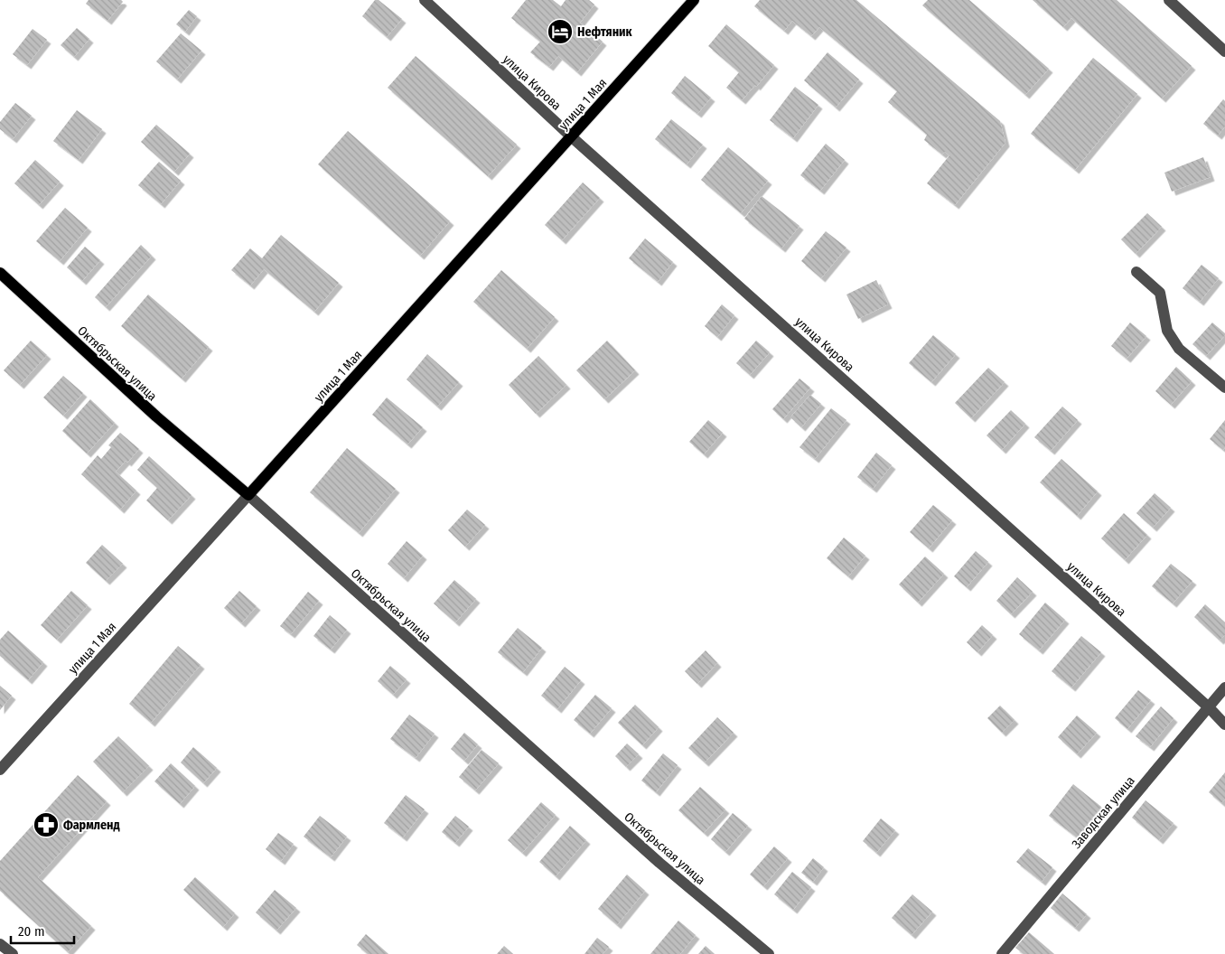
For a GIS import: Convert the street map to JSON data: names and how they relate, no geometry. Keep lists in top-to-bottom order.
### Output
{
  "streets": {
    "main road": ["улица 1 Мая", "Октябрьская улица"],
    "street": ["улица Кирова", "Заводская улица"]
  },
  "crossings": [
    ["улица Кирова", "улица 1 Мая"],
    ["улица Кирова", "Заводская улица"],
    ["улица 1 Мая", "Октябрьская улица"]
  ],
  "places": {
    "hotel": ["Нефтяник"],
    "pharmacy": ["Фармленд"]
  },
  "scale_bar": "20 m"
}
